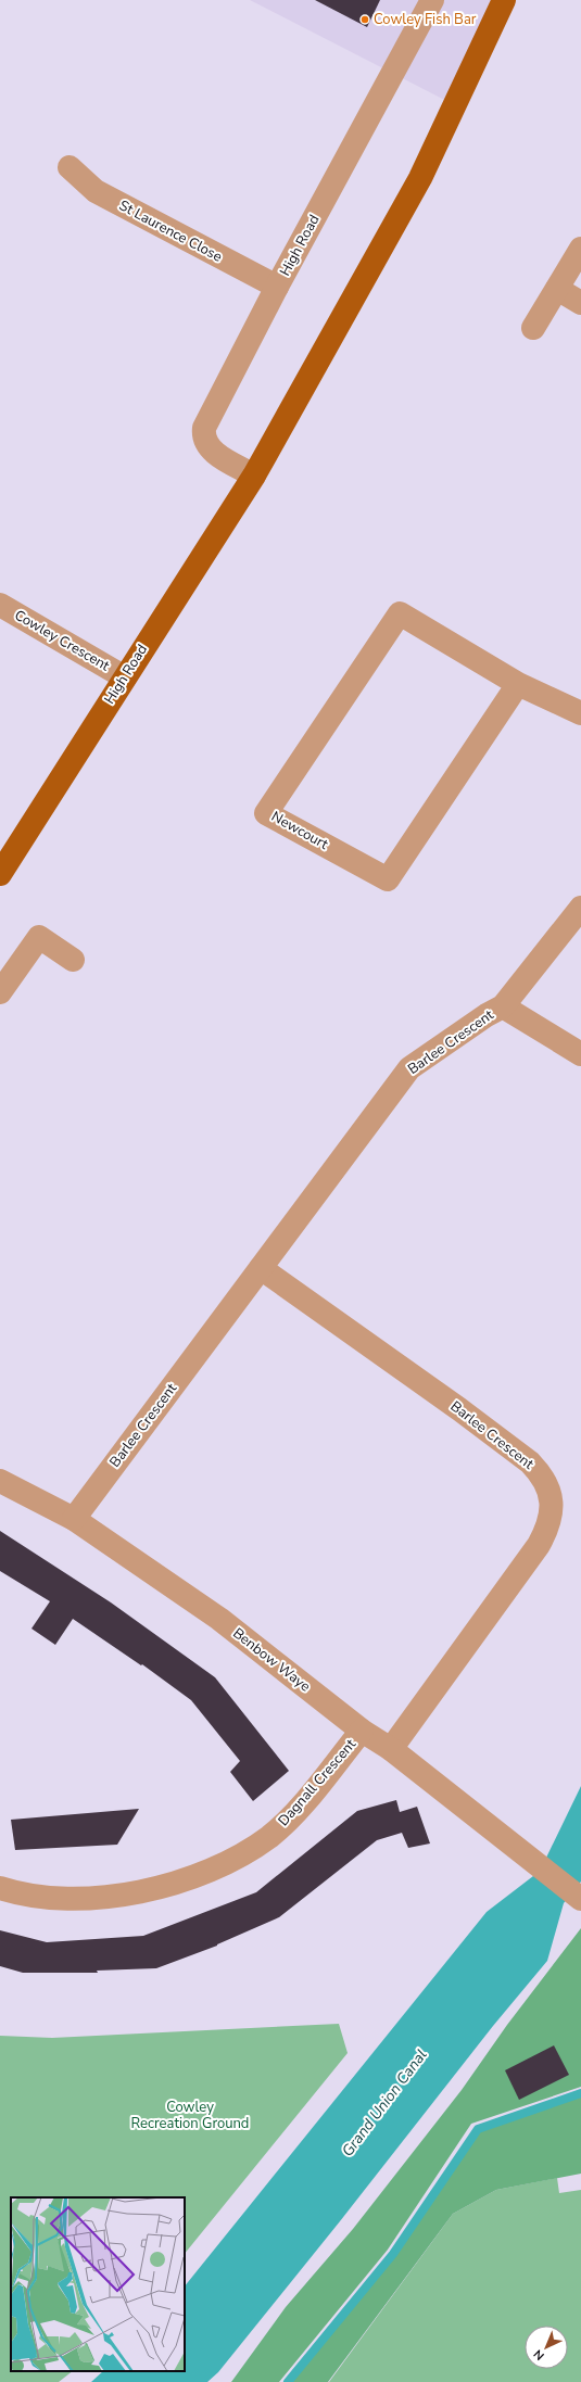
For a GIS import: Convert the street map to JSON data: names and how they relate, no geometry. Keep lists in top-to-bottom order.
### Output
{
  "streets": {
    "main road": ["High Road"],
    "street": [
      "St Laurence Close",
      "Cowley Crescent",
      "Newcourt",
      "Barlee Crescent",
      "Benbow Waye",
      "Dagnall Crescent"
    ]
  },
  "crossings": [
    ["St Laurence Close", "High Road"],
    ["High Road", "Cowley Crescent"],
    ["Barlee Crescent", "Benbow Waye"],
    ["Benbow Waye", "Dagnall Crescent"]
  ],
  "water": ["Grand Union Canal"],
  "parks": ["Cowley Recreation Ground"],
  "places": ["Cowley Fish Bar"],
  "north": "bottom left"
}
